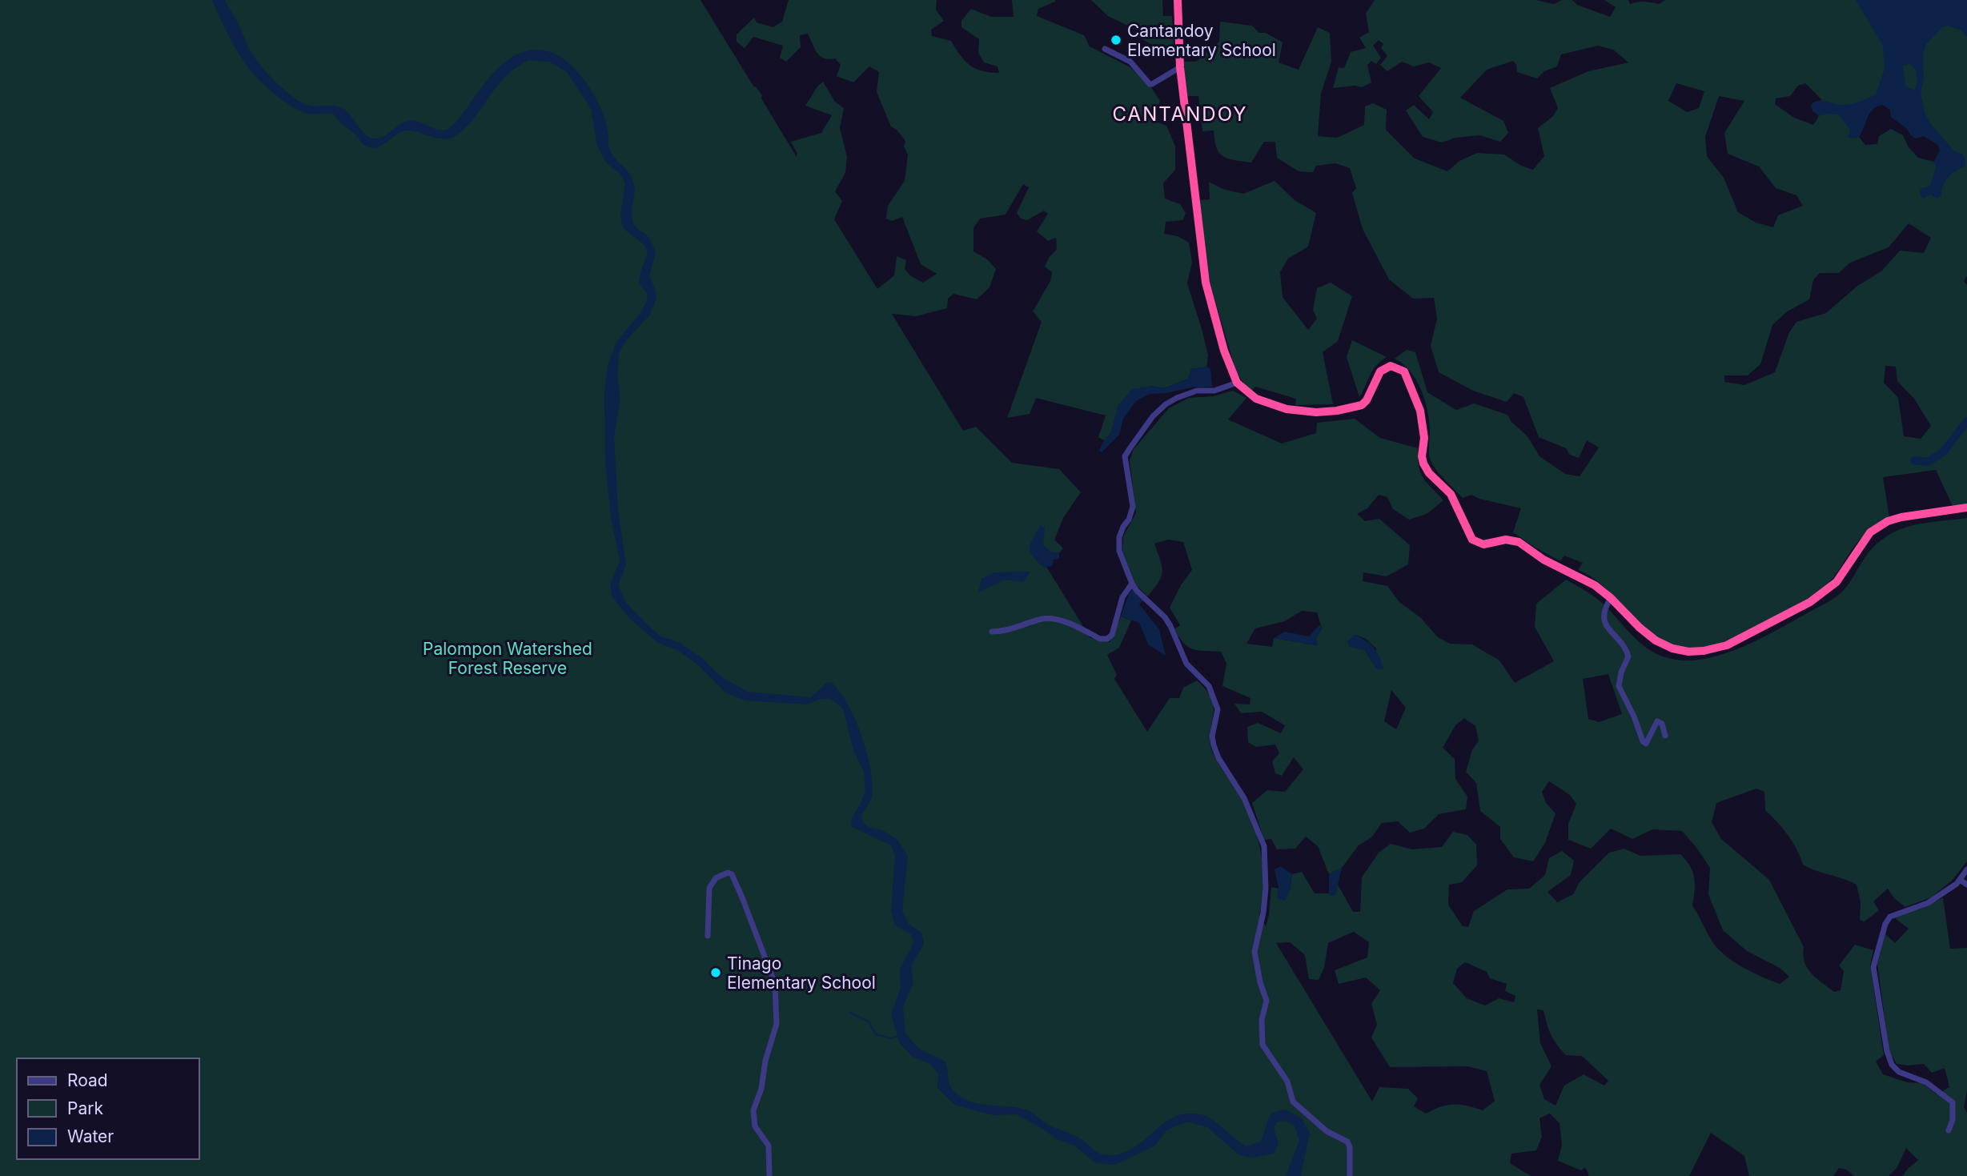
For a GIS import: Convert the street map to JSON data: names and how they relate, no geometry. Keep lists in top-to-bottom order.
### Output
{
  "districts": ["CANTANDOY"],
  "parks": ["Palompon Watershed Forest Reserve"],
  "places": ["Cantandoy Elementary School", "Tinago Elementary School"],
  "legend": ["Road", "Park", "Water"]
}
